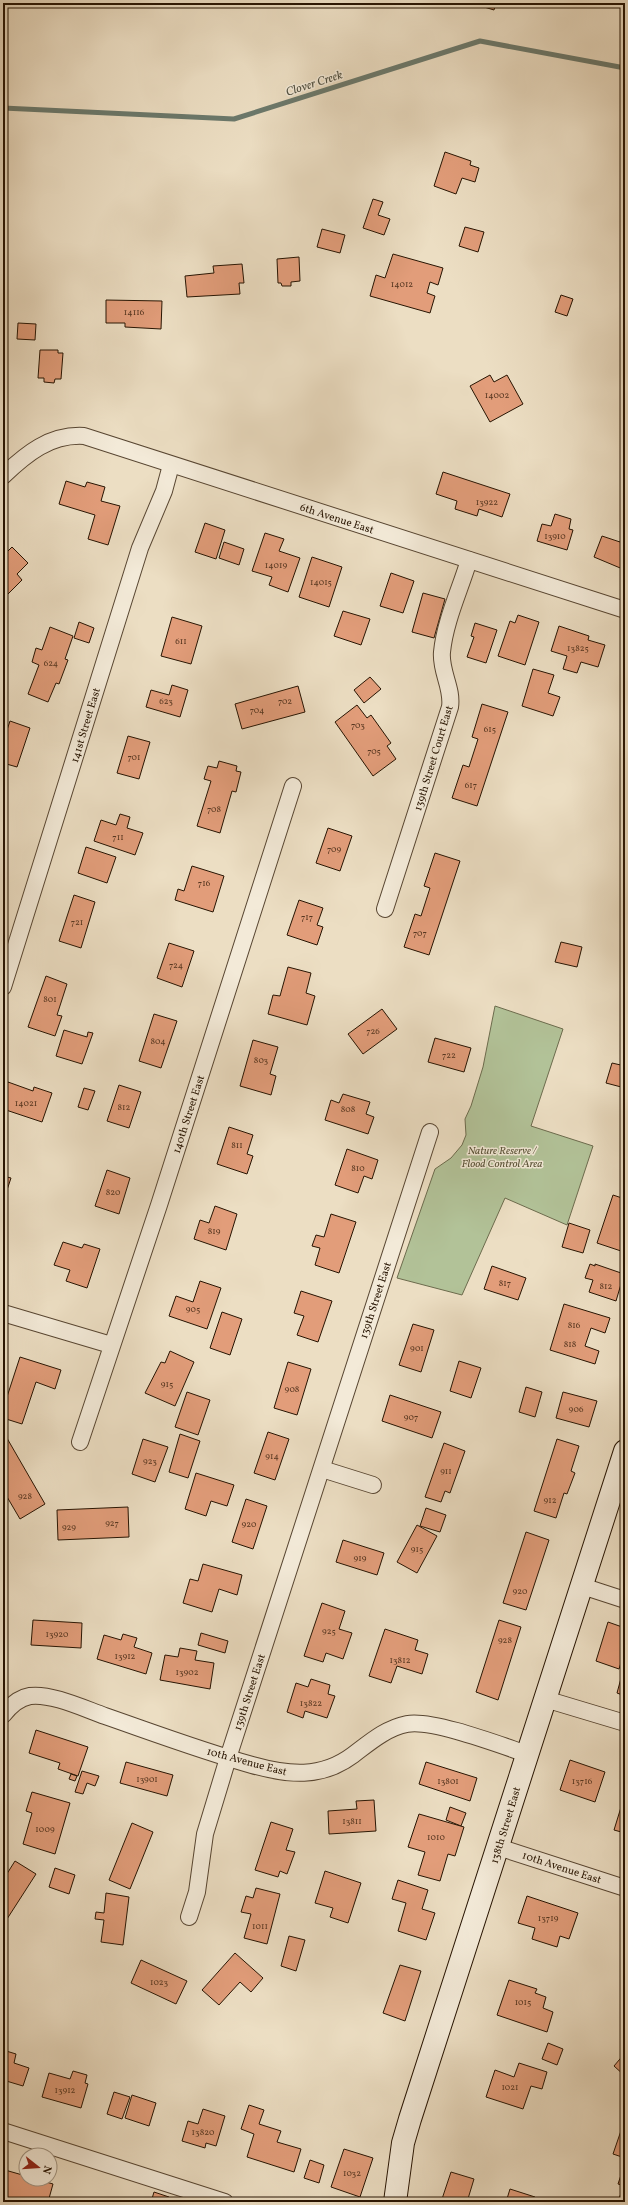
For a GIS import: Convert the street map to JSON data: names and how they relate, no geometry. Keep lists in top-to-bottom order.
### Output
{
  "streets": {
    "street": [
      "6th Avenue East",
      "141st Street East",
      "139th Street Court East",
      "140th Street East",
      "139th Street East",
      "10th Avenue East",
      "138th Street East"
    ]
  },
  "crossings": [
    ["6th Avenue East", "141st Street East"],
    ["6th Avenue East", "139th Street Court East"],
    ["139th Street East", "10th Avenue East"],
    ["10th Avenue East", "138th Street East"]
  ],
  "water": ["Clover Creek"],
  "parks": ["Nature Reserve / Flood Control Area"],
  "house_numbers": [
    "14012",
    "14116",
    "14002",
    "13922",
    "13910",
    "14019",
    "14015",
    "611",
    "13825",
    "624",
    "623",
    "702",
    "704",
    "703",
    "615",
    "705",
    "701",
    "617",
    "708",
    "711",
    "709",
    "716",
    "717",
    "721",
    "707",
    "724",
    "801",
    "726",
    "804",
    "722",
    "803",
    "14021",
    "812",
    "808",
    "811",
    "810",
    "820",
    "819",
    "817",
    "812",
    "905",
    "816",
    "818",
    "901",
    "915",
    "908",
    "906",
    "907",
    "914",
    "923",
    "911",
    "928",
    "912",
    "927",
    "920",
    "929",
    "915",
    "919",
    "920",
    "925",
    "13920",
    "928",
    "13912",
    "13812",
    "13902",
    "13822",
    "13901",
    "13801",
    "13716",
    "13811",
    "1009",
    "1010",
    "13719",
    "1011",
    "1023",
    "1015",
    "1021",
    "13912",
    "13820",
    "1032"
  ],
  "north": "right"
}
